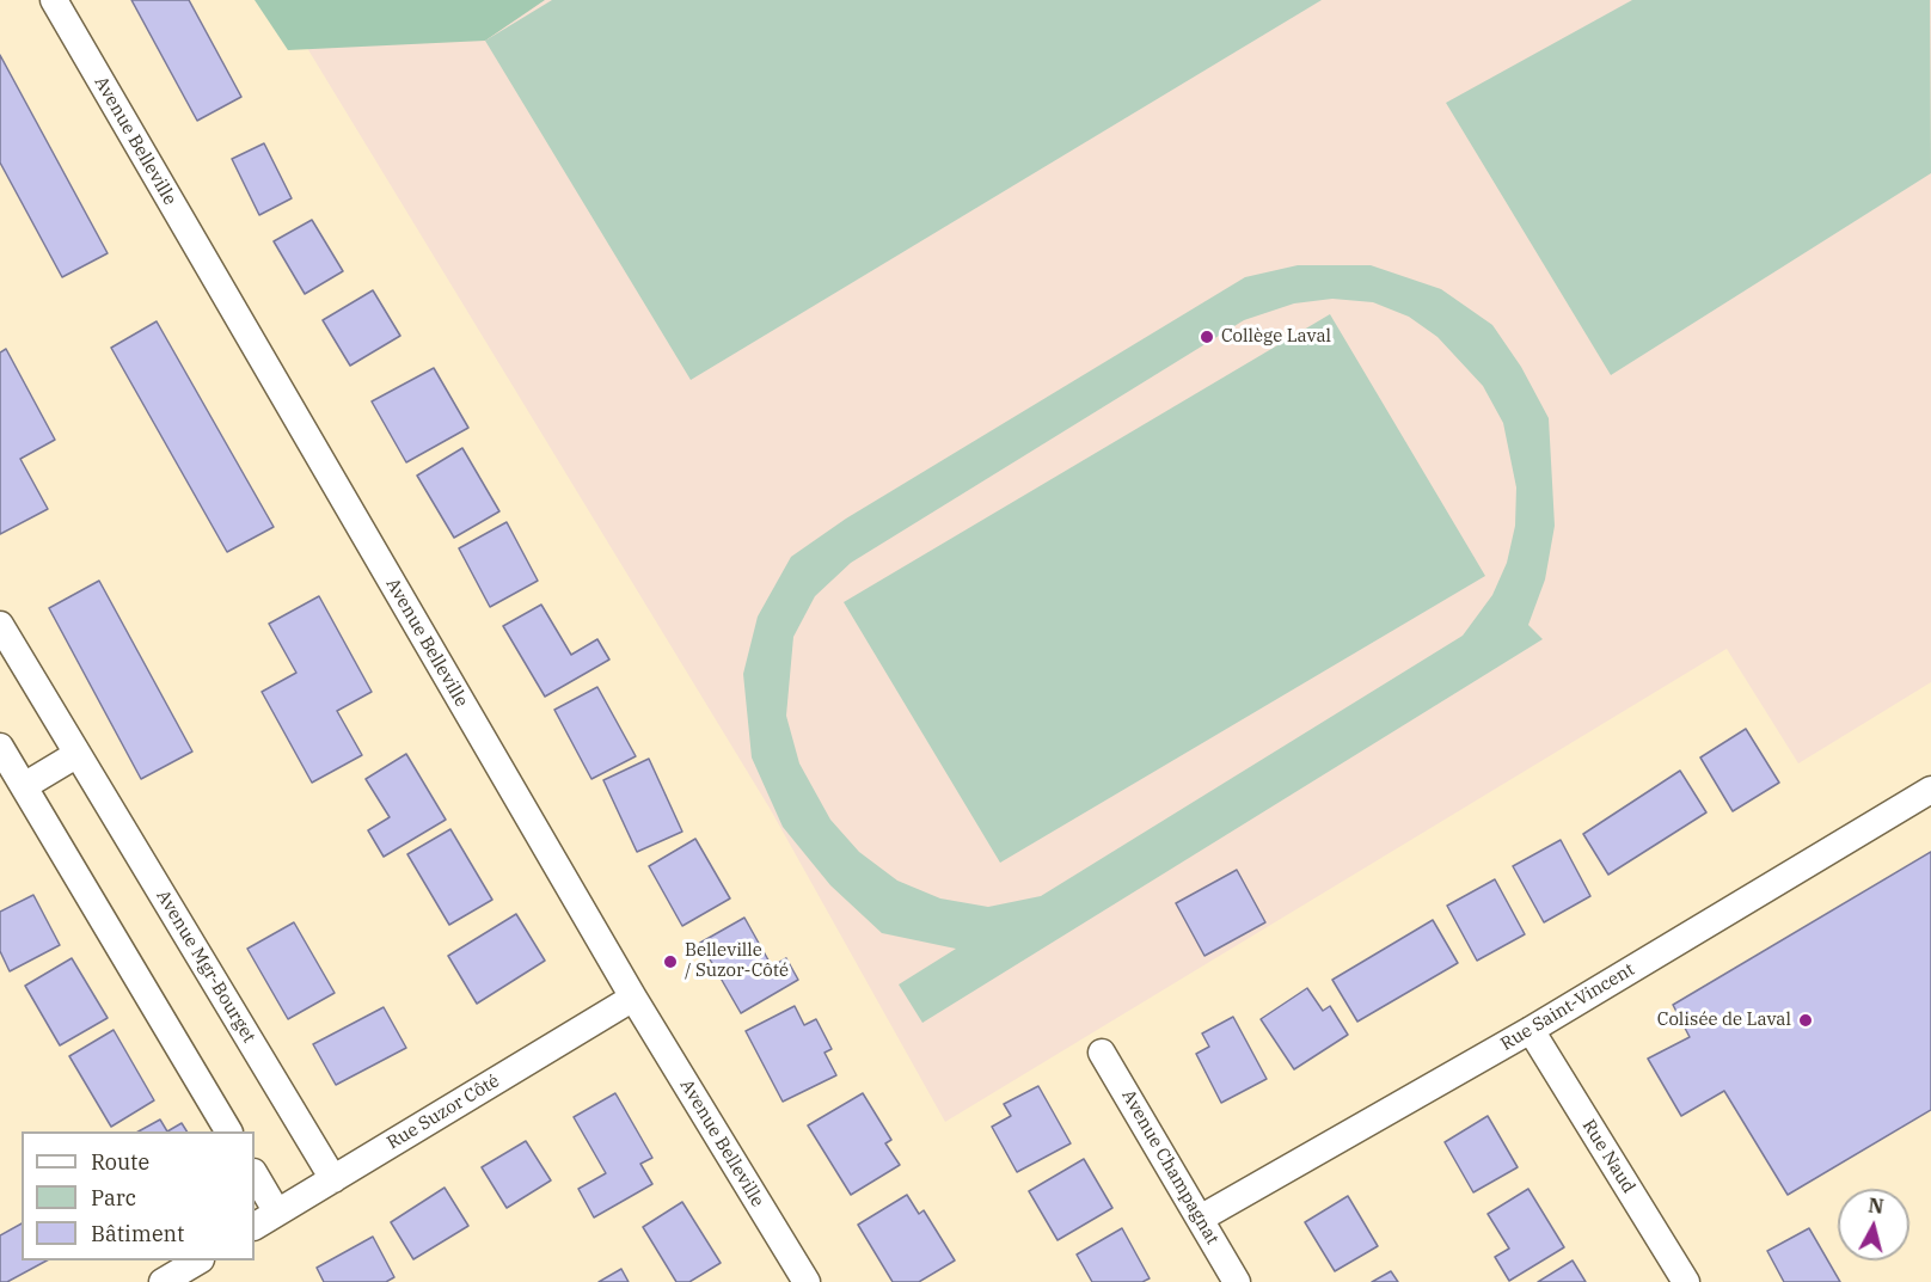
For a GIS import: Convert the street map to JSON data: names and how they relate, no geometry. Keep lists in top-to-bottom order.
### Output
{
  "streets": {
    "street": [
      "Avenue Belleville",
      "Avenue Mgr-Bourget",
      "Rue Saint-Vincent",
      "Rue Suzor Côté",
      "Rue Naud",
      "Avenue Champagnat"
    ]
  },
  "crossings": [
    ["Avenue Belleville", "Rue Suzor Côté"],
    ["Avenue Mgr-Bourget", "Rue Suzor Côté"],
    ["Rue Saint-Vincent", "Rue Naud"],
    ["Rue Saint-Vincent", "Avenue Champagnat"]
  ],
  "places": ["Collège Laval", "Belleville / Suzor-Côté", "Colisée de Laval"],
  "legend": ["Route", "Parc", "Bâtiment"],
  "north": "top"
}
